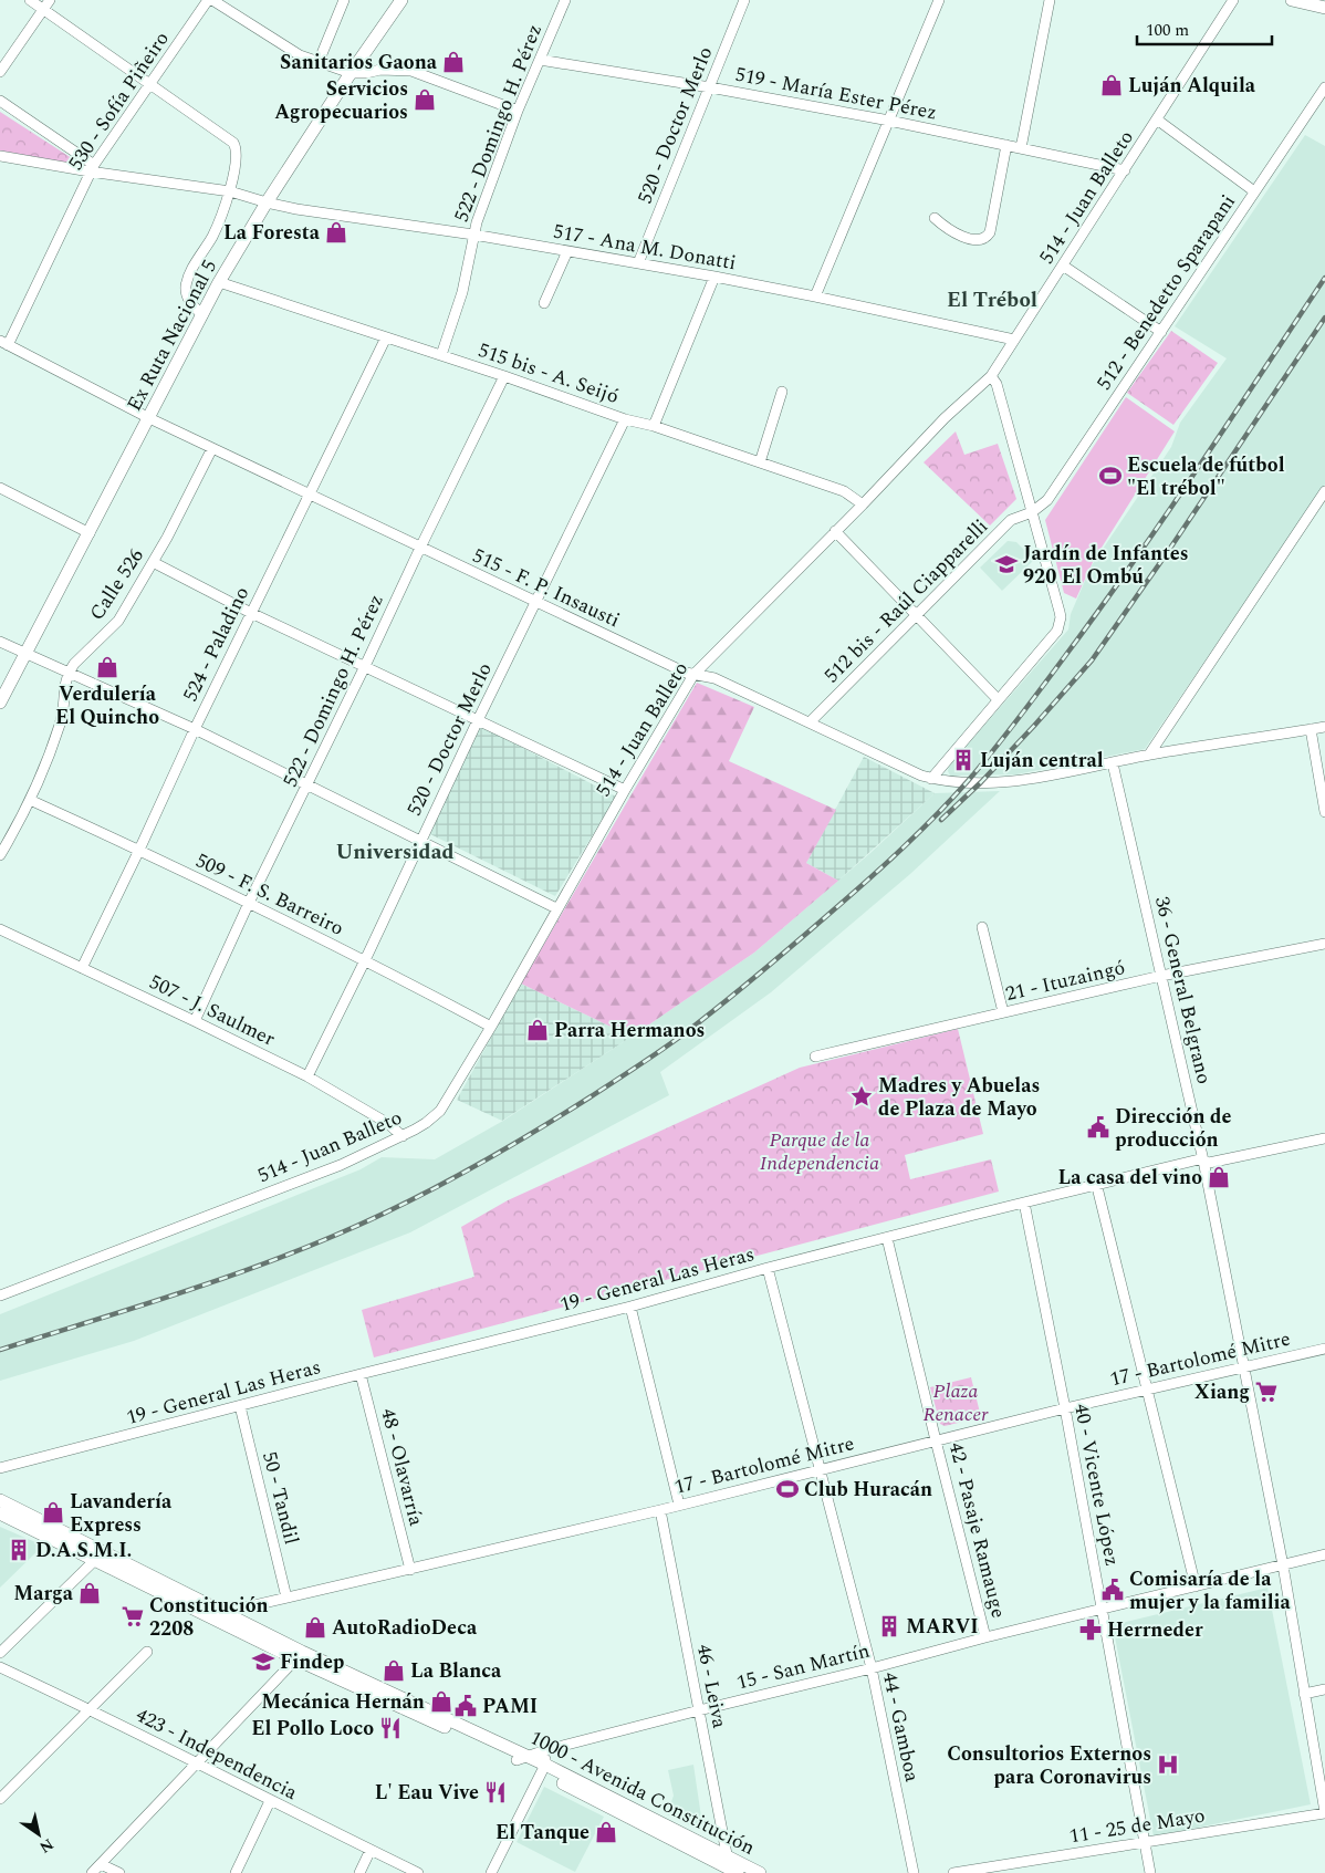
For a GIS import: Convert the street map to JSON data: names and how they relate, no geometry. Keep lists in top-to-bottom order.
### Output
{
  "streets": {
    "main road": ["Ex Ruta Nacional 5", "1000 - Avenida Constitución"],
    "street": [
      "519 - María Ester Pérez",
      "530 - Sofía Piñeiro",
      "522 - Domingo H. Pérez",
      "520 - Doctor Merlo",
      "514 - Juan Balleto",
      "517 - Ana M. Donatti",
      "512 - Benedetto Sparapani",
      "515 bis - A. Seijó",
      "Calle 526",
      "515 - F. P. Insausti",
      "512 bis - Raúl Ciapparelli",
      "524 - Paladino",
      "509 - F. S. Barreiro",
      "21 - Ituzaingó",
      "36 - General Belgrano",
      "507 - J. Saulmer",
      "19 - General Las Heras",
      "17 - Bartolomé Mitre",
      "48 - Olavarría",
      "40 - Vicente López",
      "50 - Tandil",
      "42 - Pasaje Ramauge",
      "15 - San Martín",
      "46 - Leiva",
      "44 - Gamboa",
      "423 - Independencia",
      "11 - 25 de Mayo"
    ]
  },
  "crossings": [
    ["519 - María Ester Pérez", "522 - Domingo H. Pérez"],
    ["519 - María Ester Pérez", "520 - Doctor Merlo"],
    ["519 - María Ester Pérez", "514 - Juan Balleto"],
    ["530 - Sofía Piñeiro", "517 - Ana M. Donatti"],
    ["530 - Sofía Piñeiro", "515 - F. P. Insausti"],
    ["522 - Domingo H. Pérez", "517 - Ana M. Donatti"],
    ["522 - Domingo H. Pérez", "515 bis - A. Seijó"],
    ["522 - Domingo H. Pérez", "515 - F. P. Insausti"],
    ["522 - Domingo H. Pérez", "509 - F. S. Barreiro"],
    ["522 - Domingo H. Pérez", "507 - J. Saulmer"],
    ["520 - Doctor Merlo", "517 - Ana M. Donatti"],
    ["520 - Doctor Merlo", "515 bis - A. Seijó"],
    ["520 - Doctor Merlo", "515 - F. P. Insausti"],
    ["520 - Doctor Merlo", "509 - F. S. Barreiro"],
    ["520 - Doctor Merlo", "507 - J. Saulmer"],
    ["514 - Juan Balleto", "517 - Ana M. Donatti"],
    ["514 - Juan Balleto", "515 bis - A. Seijó"],
    ["514 - Juan Balleto", "515 - F. P. Insausti"],
    ["514 - Juan Balleto", "509 - F. S. Barreiro"],
    ["514 - Juan Balleto", "507 - J. Saulmer"],
    ["517 - Ana M. Donatti", "Ex Ruta Nacional 5"],
    ["512 - Benedetto Sparapani", "512 bis - Raúl Ciapparelli"],
    ["Ex Ruta Nacional 5", "515 bis - A. Seijó"],
    ["Ex Ruta Nacional 5", "515 - F. P. Insausti"],
    ["515 bis - A. Seijó", "524 - Paladino"],
    ["Calle 526", "515 - F. P. Insausti"],
    ["Calle 526", "509 - F. S. Barreiro"],
    ["515 - F. P. Insausti", "512 bis - Raúl Ciapparelli"],
    ["515 - F. P. Insausti", "524 - Paladino"],
    ["515 - F. P. Insausti", "36 - General Belgrano"],
    ["524 - Paladino", "509 - F. S. Barreiro"],
    ["524 - Paladino", "507 - J. Saulmer"],
    ["21 - Ituzaingó", "36 - General Belgrano"],
    ["36 - General Belgrano", "19 - General Las Heras"],
    ["36 - General Belgrano", "17 - Bartolomé Mitre"],
    ["36 - General Belgrano", "15 - San Martín"],
    ["36 - General Belgrano", "11 - 25 de Mayo"],
    ["19 - General Las Heras", "48 - Olavarría"],
    ["19 - General Las Heras", "40 - Vicente López"],
    ["19 - General Las Heras", "50 - Tandil"],
    ["19 - General Las Heras", "42 - Pasaje Ramauge"],
    ["19 - General Las Heras", "44 - Gamboa"],
    ["17 - Bartolomé Mitre", "48 - Olavarría"],
    ["17 - Bartolomé Mitre", "40 - Vicente López"],
    ["17 - Bartolomé Mitre", "50 - Tandil"],
    ["17 - Bartolomé Mitre", "42 - Pasaje Ramauge"],
    ["17 - Bartolomé Mitre", "46 - Leiva"],
    ["17 - Bartolomé Mitre", "44 - Gamboa"],
    ["17 - Bartolomé Mitre", "1000 - Avenida Constitución"],
    ["40 - Vicente López", "15 - San Martín"],
    ["40 - Vicente López", "11 - 25 de Mayo"],
    ["42 - Pasaje Ramauge", "15 - San Martín"],
    ["15 - San Martín", "46 - Leiva"],
    ["15 - San Martín", "44 - Gamboa"],
    ["15 - San Martín", "1000 - Avenida Constitución"],
    ["46 - Leiva", "1000 - Avenida Constitución"]
  ],
  "districts": ["El Trébol", "Universidad"],
  "parks": ["Parque de la Independencia", "Plaza Renacer"],
  "places": {
    "shop": [
      "Sanitarios Gaona",
      "Luján Alquila",
      "Servicios Agropecuarios",
      "La Foresta",
      "Verdulería El Quincho",
      "Parra Hermanos",
      "La casa del vino",
      "Lavandería Express",
      "Marga",
      "AutoRadioDeca",
      "La Blanca",
      "Mecánica Hernán",
      "El Tanque"
    ],
    "sports": ["Escuela de fútbol \"El trébol\"", "Club Huracán"],
    "school or university": ["Jardín de Infantes 920 El Ombú", "Findep"],
    "building": ["Luján central", "D.A.S.M.I.", "MARVI"],
    "place": ["Madres y Abuelas de Plaza de Mayo"],
    "public building": ["Dirección de producción", "Comisaría de la mujer y la familia", "PAMI"],
    "supermarket": ["Xiang", "Constitución 2208"],
    "pharmacy": ["Herrneder"],
    "restaurant": ["El Pollo Loco", "L' Eau Vive"],
    "hospital": ["Consultorios Externos para Coronavirus"]
  },
  "scale_bar": "100 m",
  "north": "bottom right"
}
